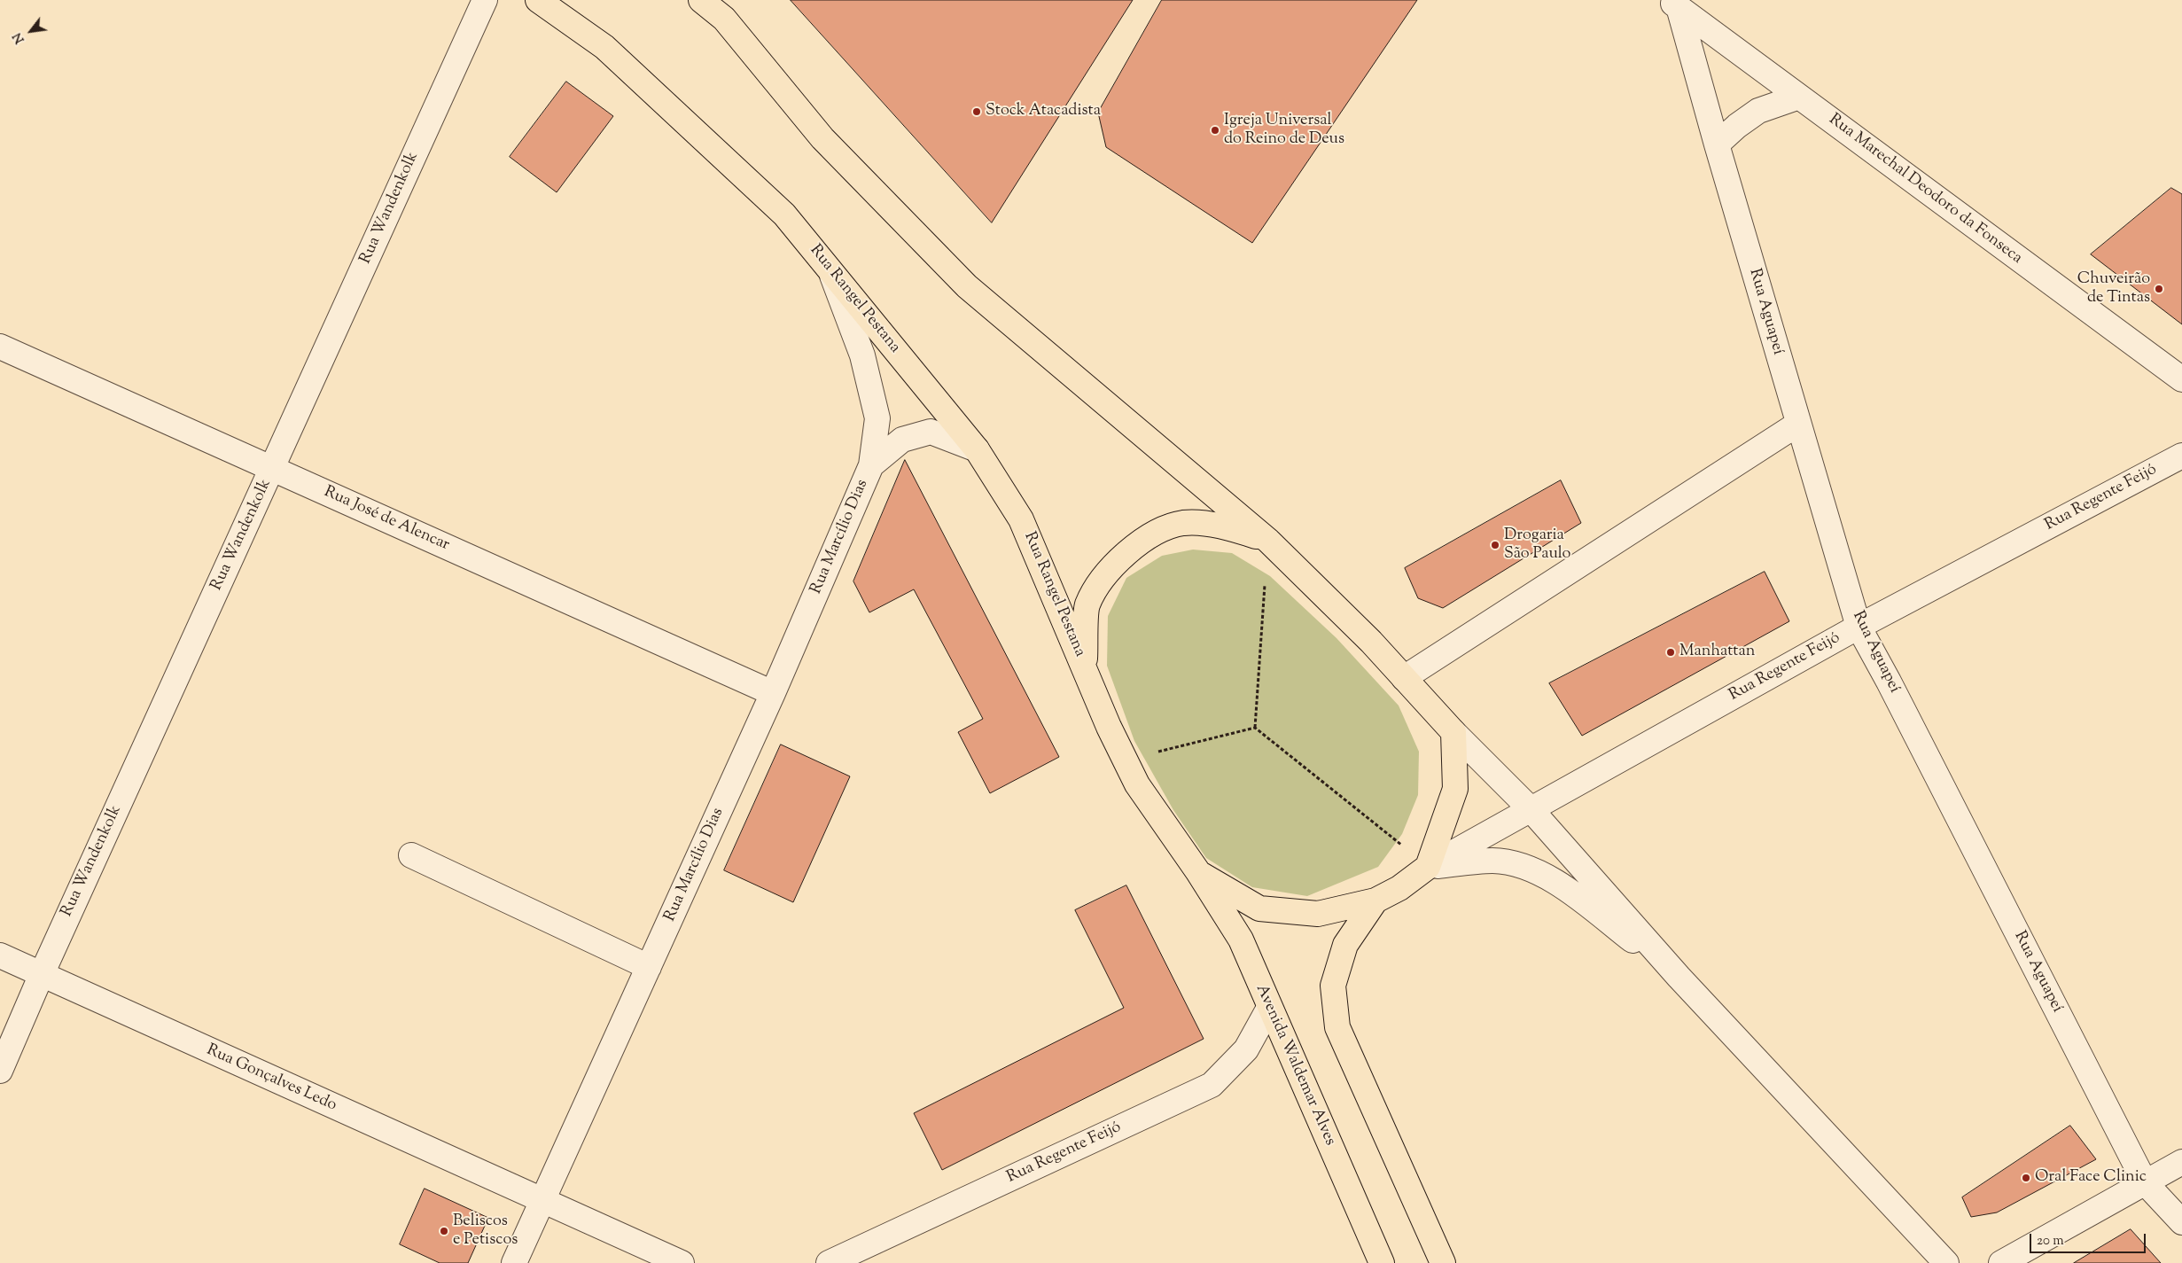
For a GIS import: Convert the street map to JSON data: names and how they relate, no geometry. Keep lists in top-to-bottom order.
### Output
{
  "streets": {
    "main road": ["Rua Rangel Pestana", "Avenida Waldemar Alves"],
    "street": [
      "Rua Marechal Deodoro da Fonseca",
      "Rua Wandenkolk",
      "Rua Aguapeí",
      "Rua Regente Feijó",
      "Rua José de Alencar",
      "Rua Marcílio Dias",
      "Rua Gonçalves Ledo"
    ]
  },
  "crossings": [
    ["Rua Marechal Deodoro da Fonseca", "Rua Aguapeí"],
    ["Rua Wandenkolk", "Rua José de Alencar"],
    ["Rua Wandenkolk", "Rua Gonçalves Ledo"],
    ["Rua Rangel Pestana", "Rua Marcílio Dias"],
    ["Rua Rangel Pestana", "Avenida Waldemar Alves"],
    ["Rua Aguapeí", "Rua Regente Feijó"],
    ["Rua Regente Feijó", "Avenida Waldemar Alves"],
    ["Rua José de Alencar", "Rua Marcílio Dias"],
    ["Rua Marcílio Dias", "Rua Gonçalves Ledo"]
  ],
  "places": [
    "Stock Atacadista",
    "Igreja Universal do Reino de Deus",
    "Chuveirão de Tintas",
    "Drogaria São Paulo",
    "Manhattan",
    "Oral Face Clinic",
    "Beliscos e Petiscos"
  ],
  "scale_bar": "20 m",
  "north": "bottom left"
}
